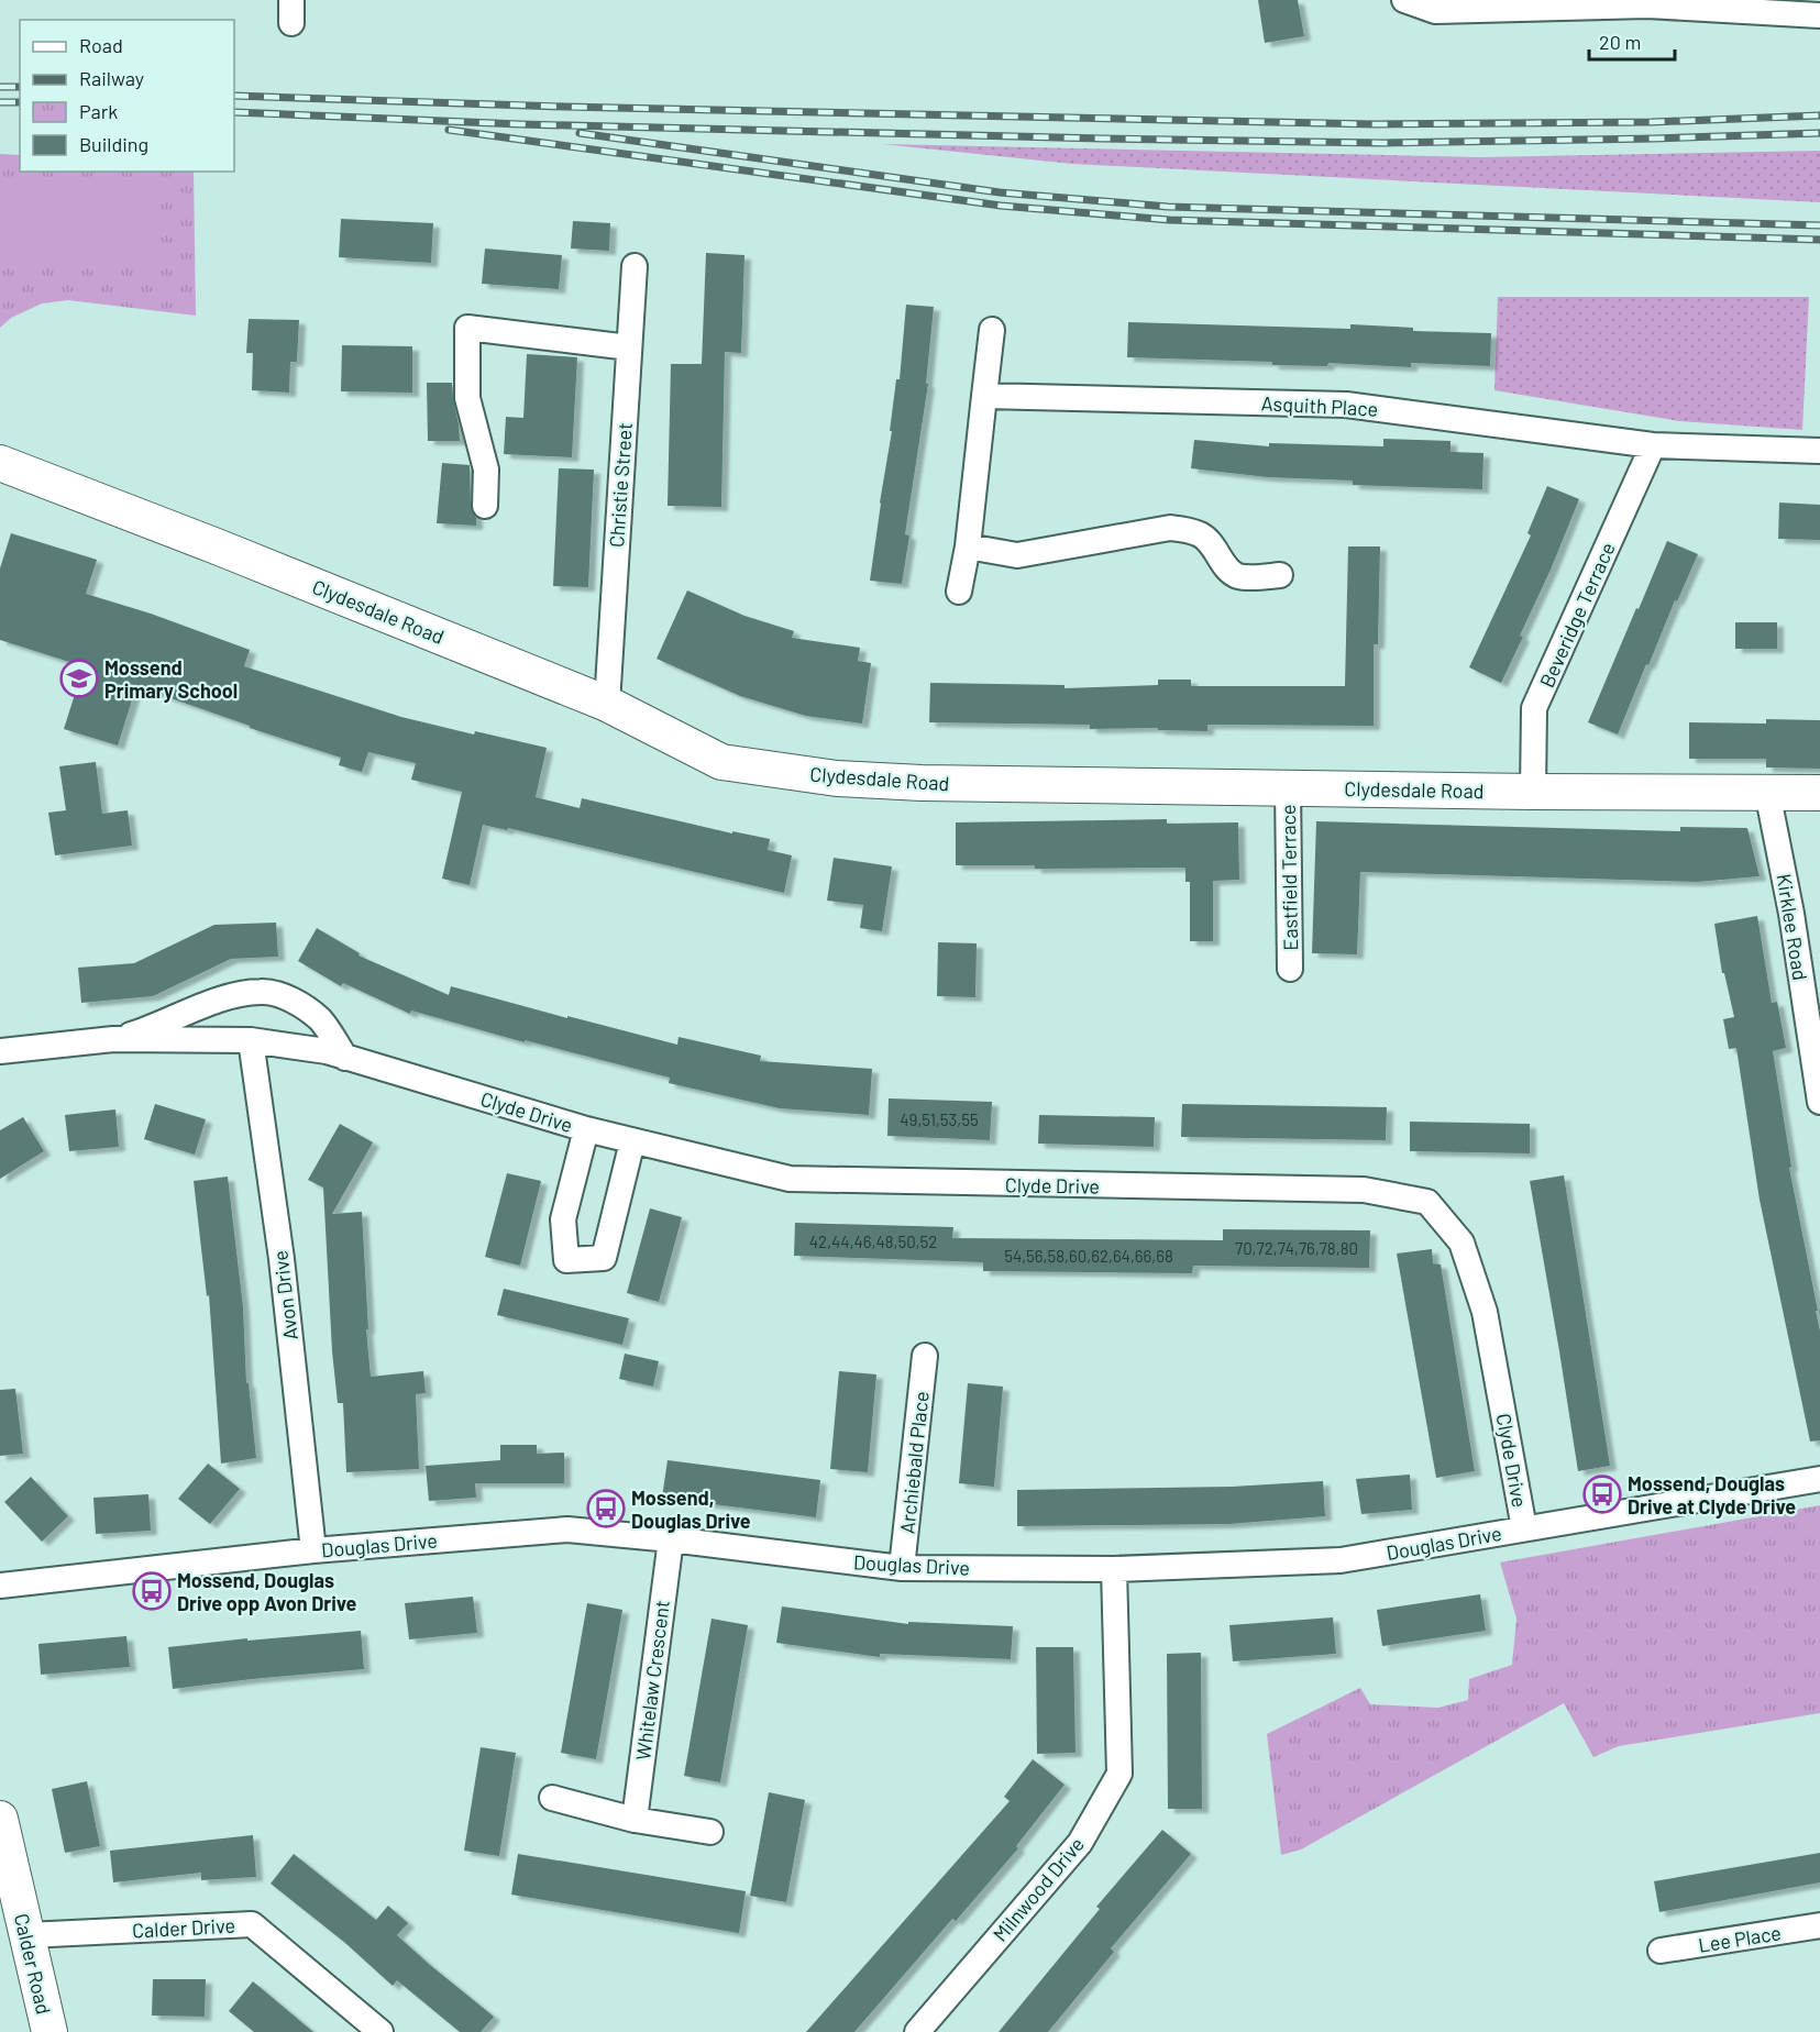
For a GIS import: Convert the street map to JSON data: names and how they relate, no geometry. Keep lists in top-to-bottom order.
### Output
{
  "streets": {
    "main road": ["Clydesdale Road", "Calder Road"],
    "street": [
      "Asquith Place",
      "Christie Street",
      "Beveridge Terrace",
      "Eastfield Terrace",
      "Kirklee Road",
      "Clyde Drive",
      "Avon Drive",
      "Archiebald Place",
      "Douglas Drive",
      "Whitelaw Crescent",
      "Milnwood Drive",
      "Calder Drive",
      "Lee Place"
    ]
  },
  "crossings": [
    ["Asquith Place", "Beveridge Terrace"],
    ["Christie Street", "Clydesdale Road"],
    ["Clydesdale Road", "Beveridge Terrace"],
    ["Clydesdale Road", "Eastfield Terrace"],
    ["Clydesdale Road", "Kirklee Road"],
    ["Clyde Drive", "Avon Drive"],
    ["Clyde Drive", "Douglas Drive"],
    ["Avon Drive", "Douglas Drive"],
    ["Archiebald Place", "Douglas Drive"],
    ["Douglas Drive", "Whitelaw Crescent"],
    ["Douglas Drive", "Milnwood Drive"],
    ["Calder Drive", "Calder Road"]
  ],
  "places": {
    "school or university": ["Mossend Primary School"],
    "bus stop": ["Mossend, Douglas Drive at Clyde Drive", "Mossend, Douglas Drive", "Mossend, Douglas Drive opp Avon Drive"]
  },
  "house_numbers": [
    "49,51,53,55",
    "42,44,46,48,50,52",
    "70,72,74,76,78,80",
    "54,56,58,60,62,64,66,68"
  ],
  "legend": [
    "Road",
    "Railway",
    "Park",
    "Building"
  ],
  "scale_bar": "20 m"
}
